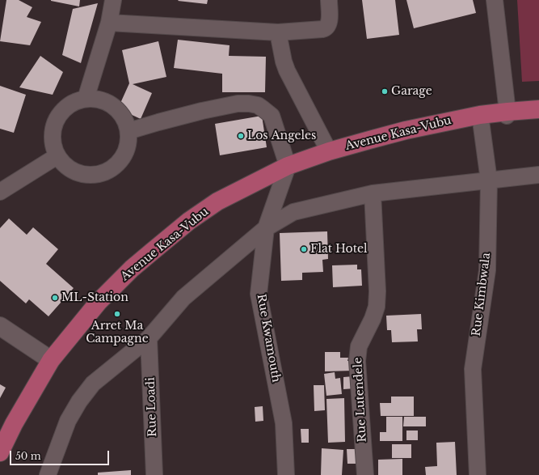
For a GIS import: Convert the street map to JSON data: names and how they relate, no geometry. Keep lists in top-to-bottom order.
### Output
{
  "streets": {
    "main road": ["Avenue Kasa-Vubu"],
    "street": [
      "Rue Kimbwala",
      "Rue Kwamouth",
      "Rue Lutendele",
      "Rue Loadi"
    ]
  },
  "crossings": [
    ["Avenue Kasa-Vubu", "Rue Kimbwala"],
    ["Avenue Kasa-Vubu", "Rue Kwamouth"]
  ],
  "places": [
    "Garage",
    "Los Angeles",
    "Flat Hotel",
    "ML-Station",
    "Arret Ma Campagne"
  ],
  "scale_bar": "50 m"
}
